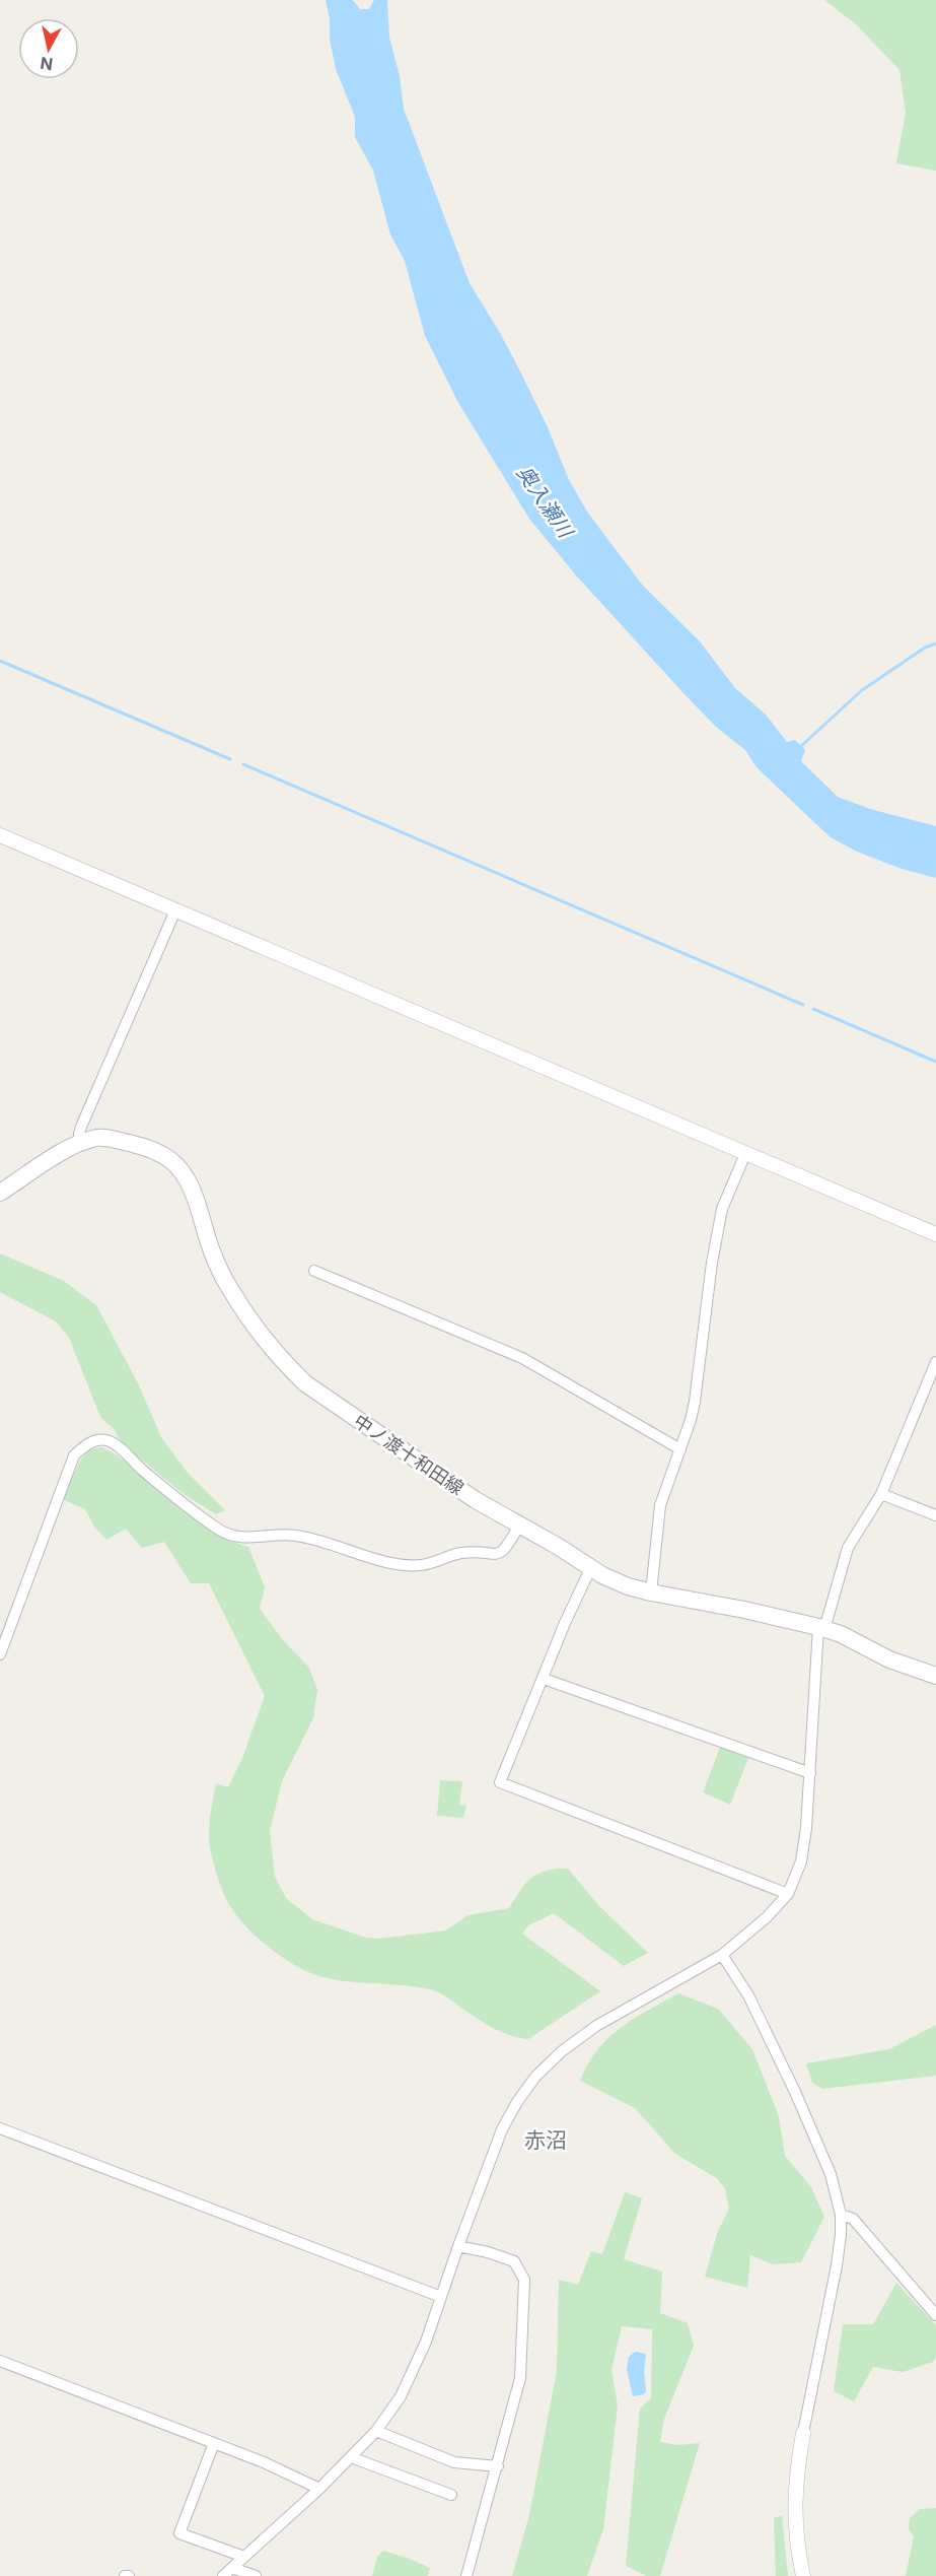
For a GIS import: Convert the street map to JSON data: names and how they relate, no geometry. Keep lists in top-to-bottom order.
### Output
{
  "streets": {
    "main road": ["中ノ渡十和田線"]
  },
  "districts": ["赤沼"],
  "water": ["奥入瀬川"],
  "north": "bottom"
}
